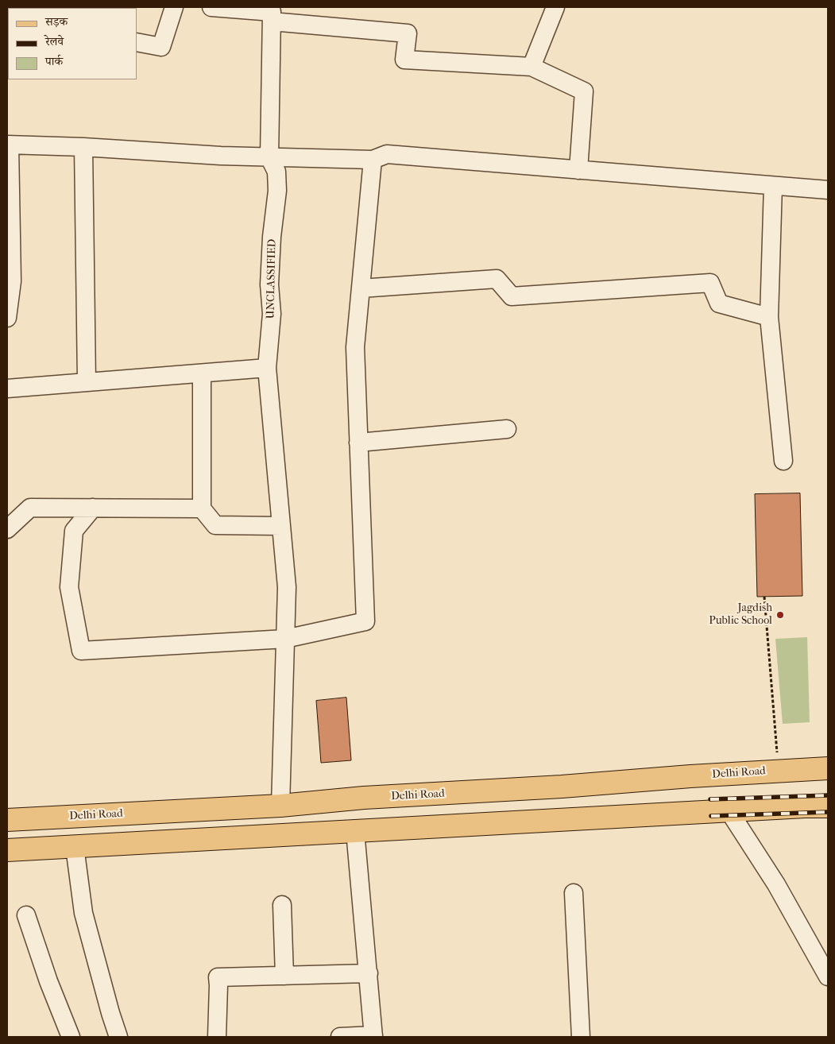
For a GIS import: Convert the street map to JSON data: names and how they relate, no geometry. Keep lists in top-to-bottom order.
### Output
{
  "streets": {
    "main road": ["Delhi Road"],
    "street": ["UNCLASSIFIED"]
  },
  "crossings": [
    ["UNCLASSIFIED", "Delhi Road"]
  ],
  "places": ["Jagdish Public School"],
  "legend": ["सड़क", "रेलवे", "पार्क"]
}
